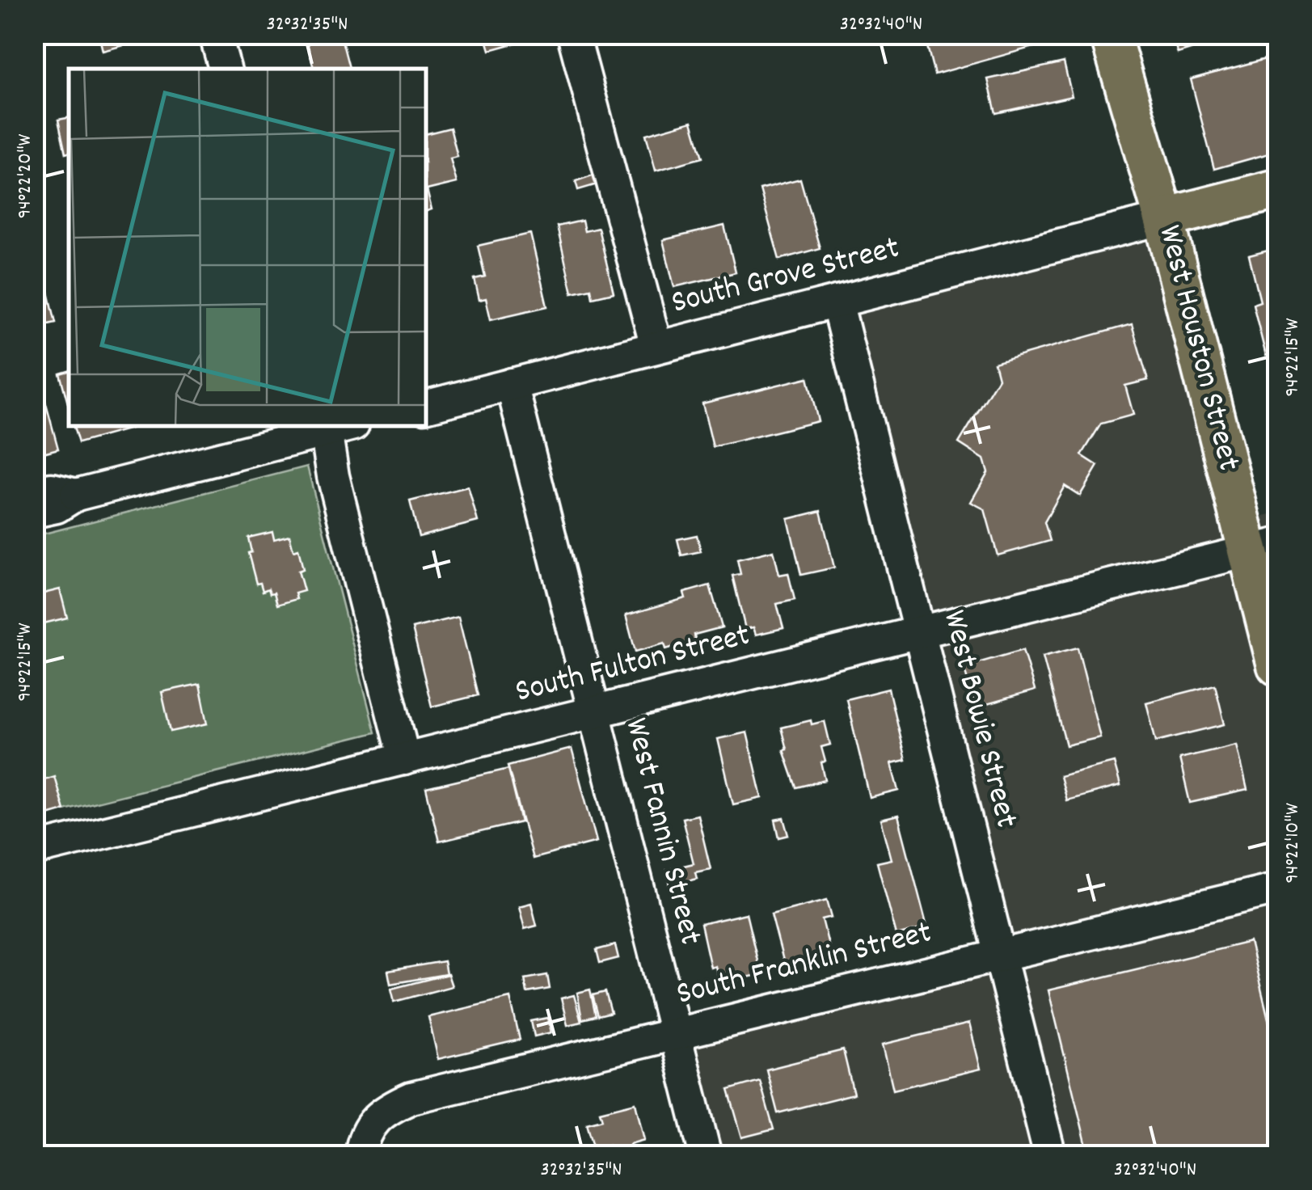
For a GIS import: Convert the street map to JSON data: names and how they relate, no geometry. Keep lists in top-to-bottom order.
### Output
{
  "streets": {
    "main road": ["West Houston Street"],
    "street": [
      "South Grove Street",
      "South Fulton Street",
      "West Bowie Street",
      "West Fannin Street",
      "South Franklin Street"
    ]
  },
  "crossings": [
    ["South Grove Street", "West Houston Street"],
    ["South Grove Street", "West Bowie Street"],
    ["South Grove Street", "West Fannin Street"],
    ["West Houston Street", "South Fulton Street"],
    ["South Fulton Street", "West Bowie Street"],
    ["South Fulton Street", "West Fannin Street"],
    ["West Bowie Street", "South Franklin Street"],
    ["West Fannin Street", "South Franklin Street"]
  ],
  "coordinates": [
    "32°32'35\"N",
    "32°32'40\"N",
    "94°22'20\"W",
    "94°22'15\"W",
    "94°22'10\"W"
  ]
}
